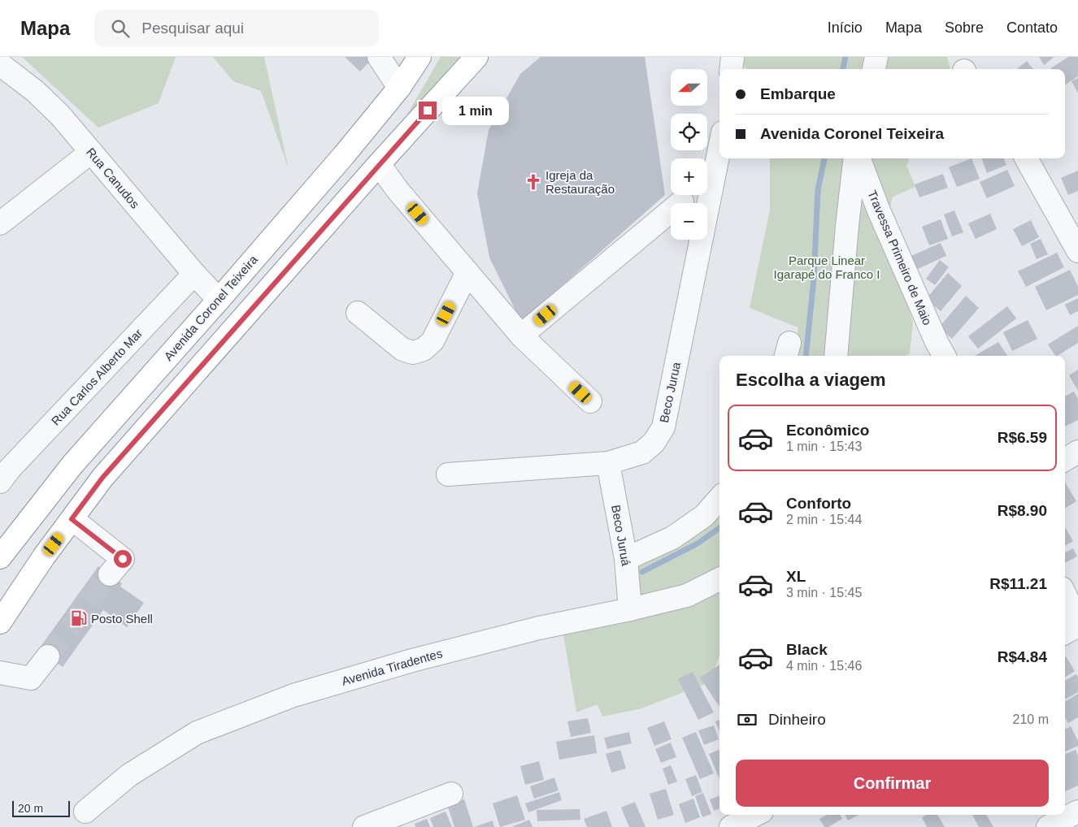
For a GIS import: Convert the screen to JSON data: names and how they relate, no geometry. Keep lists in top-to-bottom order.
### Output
{
  "streets": {
    "highway": ["Avenida Coronel Teixeira"],
    "street": [
      "Rua Canudos",
      "Travessa Primeiro de Maio",
      "Rua Carlos Alberto Mar",
      "Beco Jurua",
      "Beco Juruá",
      "Avenida Tiradentes"
    ]
  },
  "crossings": [
    ["Rua Canudos", "Avenida Coronel Teixeira"],
    ["Rua Canudos", "Rua Carlos Alberto Mar"],
    ["Beco Jurua", "Beco Juruá"],
    ["Beco Juruá", "Avenida Tiradentes"]
  ],
  "parks": ["Parque Linear Igarapé do Franco I"],
  "places": {
    "church": ["Igreja da Restauração"],
    "fuel station": ["Posto Shell"]
  },
  "scale_bar": "20 m",
  "north": "left",
  "page": {
    "header": "Mapa",
    "search": "Pesquisar aqui",
    "nav": [
      "Início",
      "Mapa",
      "Sobre",
      "Contato"
    ],
    "map_buttons": ["+", "−"],
    "banner": ["Embarque", "Avenida Coronel Teixeira"],
    "bubble": "1 min",
    "heading": "Escolha a viagem",
    "list": [
      {
        "name": "Econômico",
        "note": "1 min · 15:43",
        "value": "R$6.59"
      },
      {
        "name": "Conforto",
        "note": "2 min · 15:44",
        "value": "R$8.90"
      },
      {
        "name": "XL",
        "note": "3 min · 15:45",
        "value": "R$11.21"
      },
      {
        "name": "Black",
        "note": "4 min · 15:46",
        "value": "R$4.84"
      }
    ],
    "pay": ["Dinheiro", "210 m"],
    "buttons": "Confirmar",
    "scale": "20 m"
  }
}
